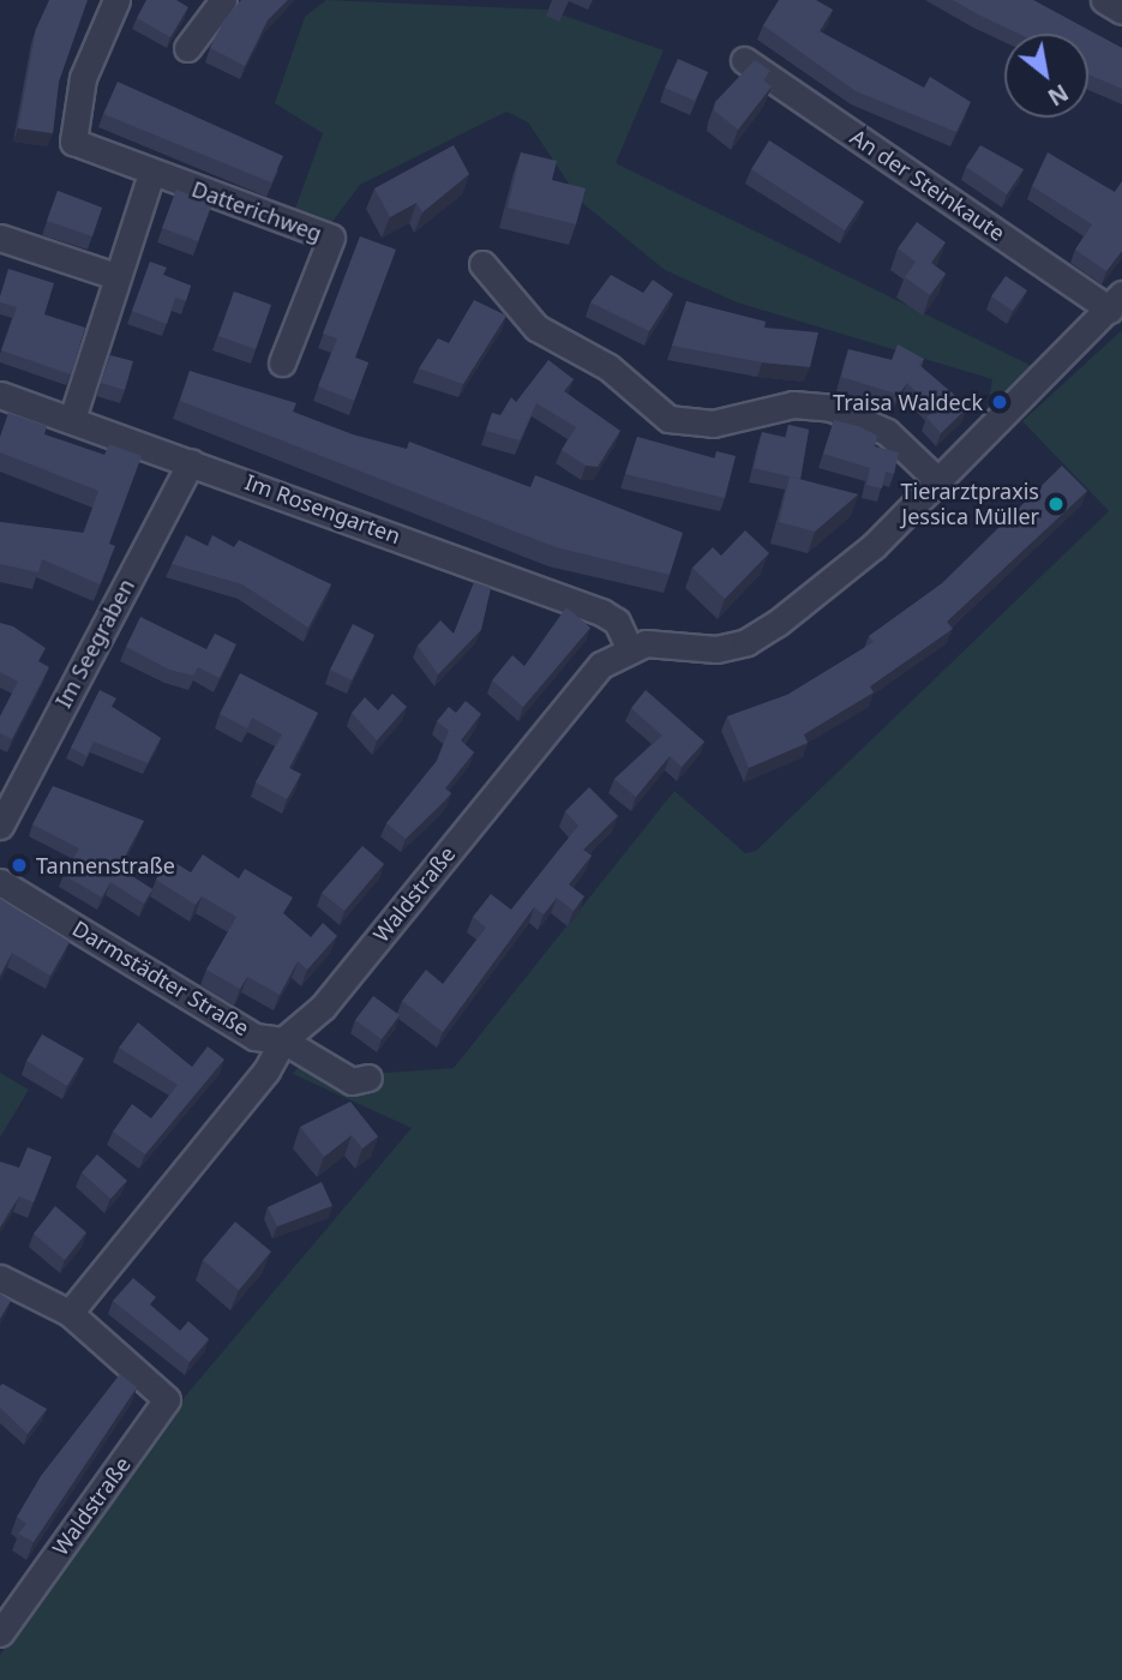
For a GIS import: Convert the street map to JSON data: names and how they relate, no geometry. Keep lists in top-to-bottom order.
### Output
{
  "streets": {
    "street": [
      "An der Steinkaute",
      "Datterichweg",
      "Im Rosengarten",
      "Im Seegraben",
      "Waldstraße",
      "Darmstädter Straße"
    ]
  },
  "crossings": [
    ["Im Rosengarten", "Im Seegraben"],
    ["Im Rosengarten", "Waldstraße"],
    ["Waldstraße", "Darmstädter Straße"]
  ],
  "places": ["Traisa Waldeck", "Tierarztpraxis Jessica Müller", "Tannenstraße"],
  "north": "bottom right"
}
